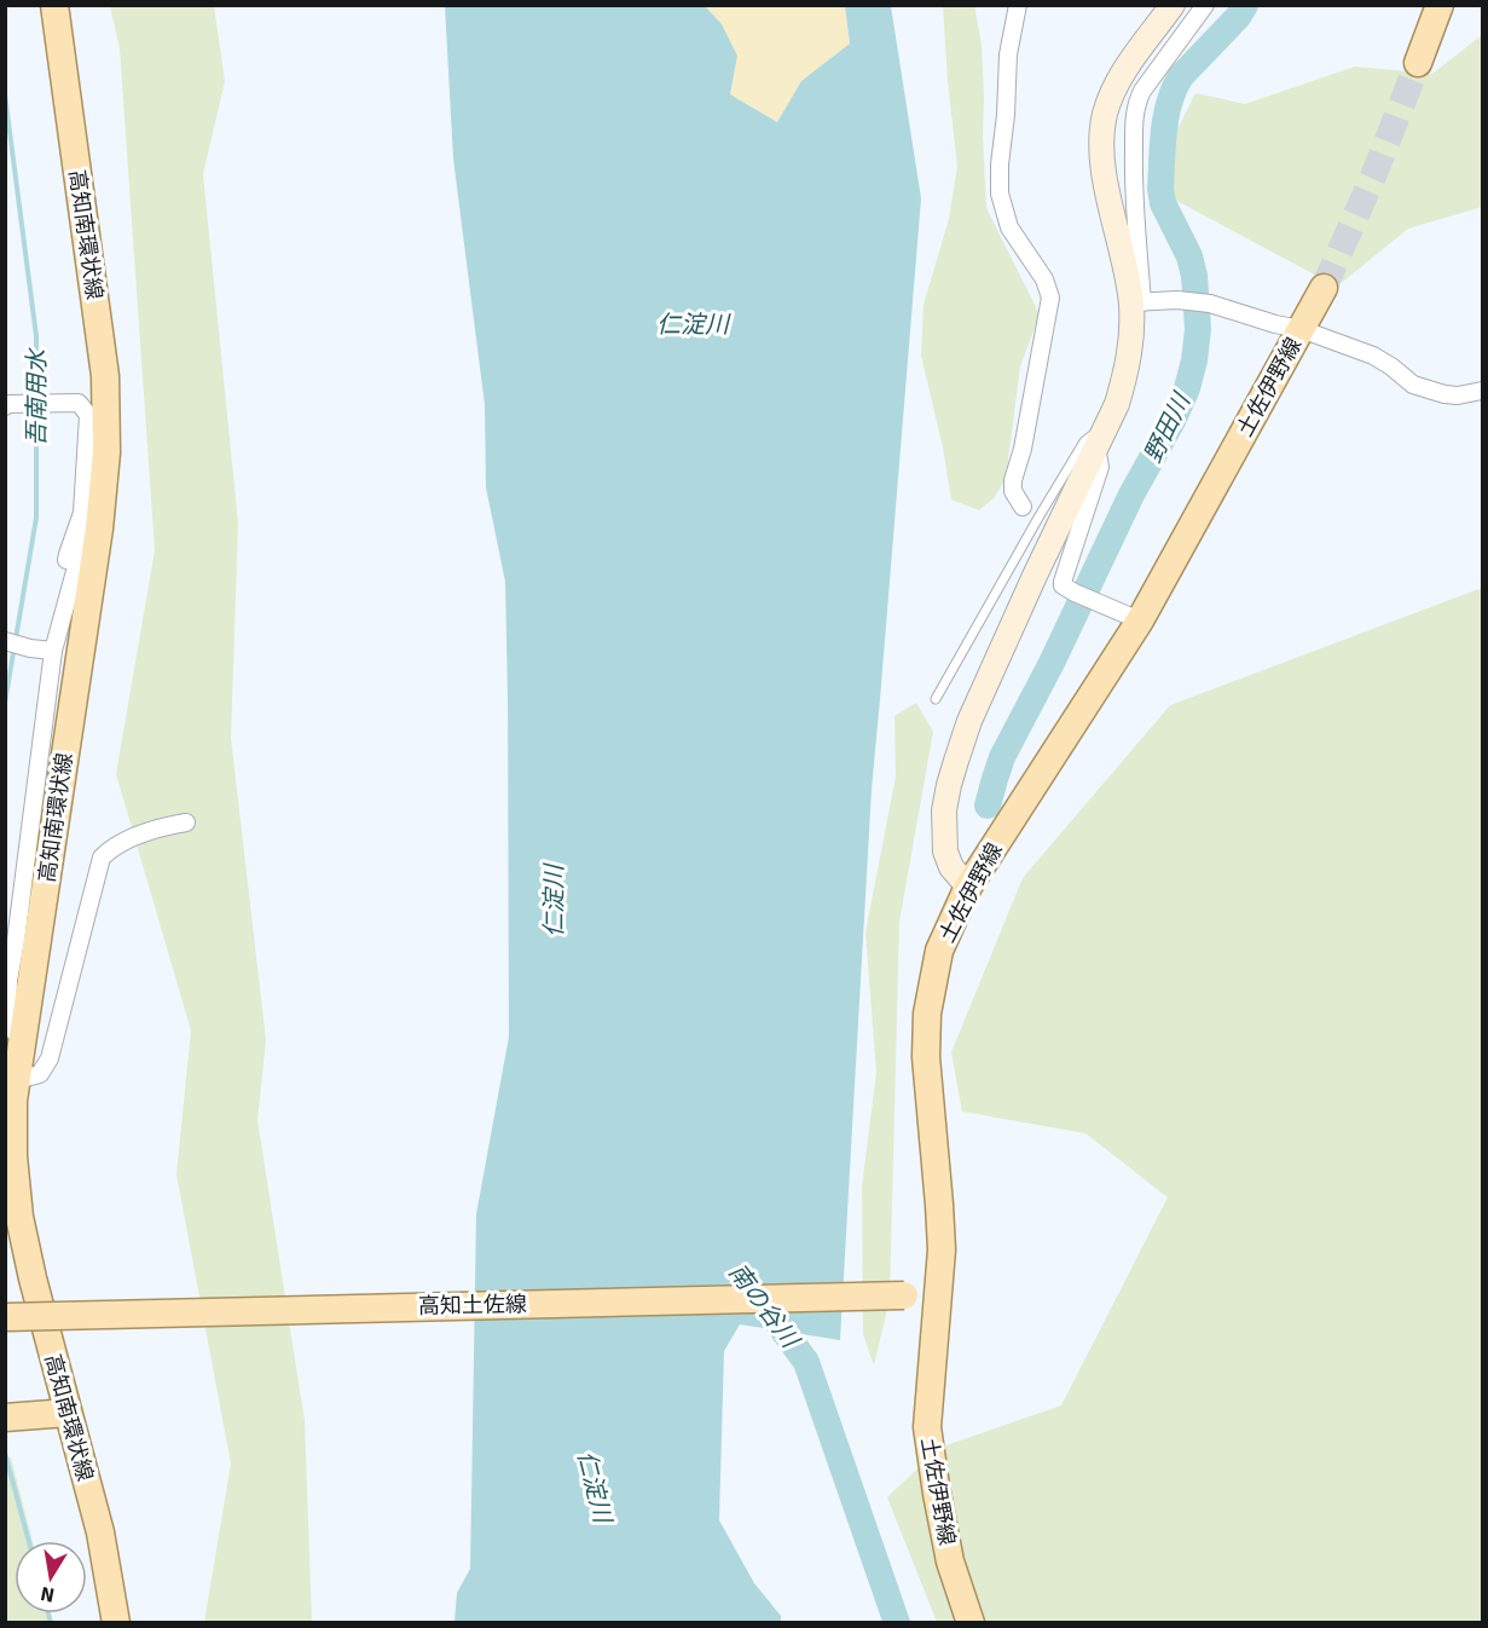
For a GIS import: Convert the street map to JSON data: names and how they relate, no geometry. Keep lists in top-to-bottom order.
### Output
{
  "streets": {
    "main road": ["高知南環状線", "土佐伊野線", "高知土佐線"]
  },
  "crossings": [
    ["土佐伊野線", "高知土佐線"]
  ],
  "water": [
    "仁淀川",
    "吾南用水",
    "野田川",
    "南の谷川"
  ],
  "north": "bottom"
}
